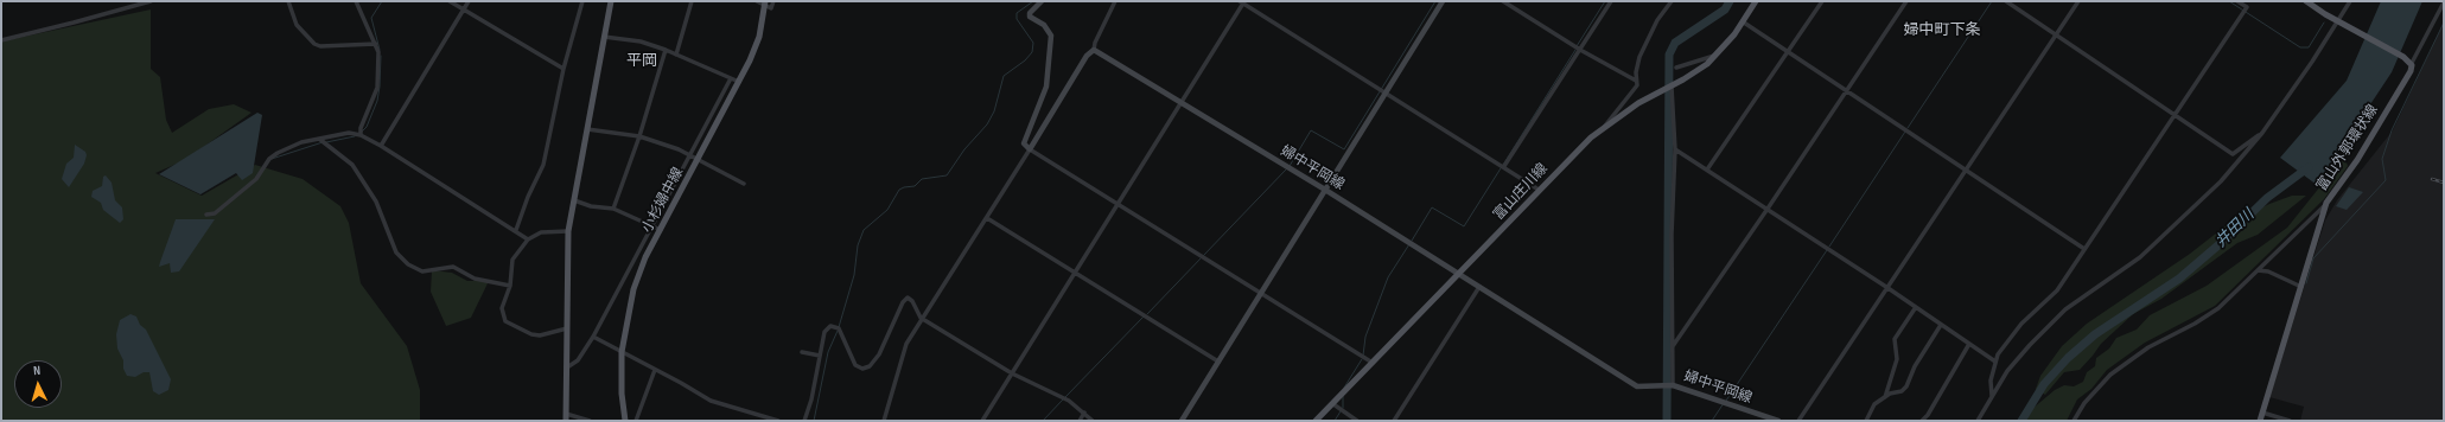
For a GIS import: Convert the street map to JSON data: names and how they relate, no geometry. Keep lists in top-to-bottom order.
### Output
{
  "streets": {
    "main road": [
      "富山外郭環状線",
      "婦中平岡線",
      "富山庄川線",
      "小杉婦中線"
    ]
  },
  "crossings": [
    ["婦中平岡線", "富山庄川線"]
  ],
  "districts": ["婦中町下条", "平岡"],
  "water": ["井田川"],
  "north": "top"
}
